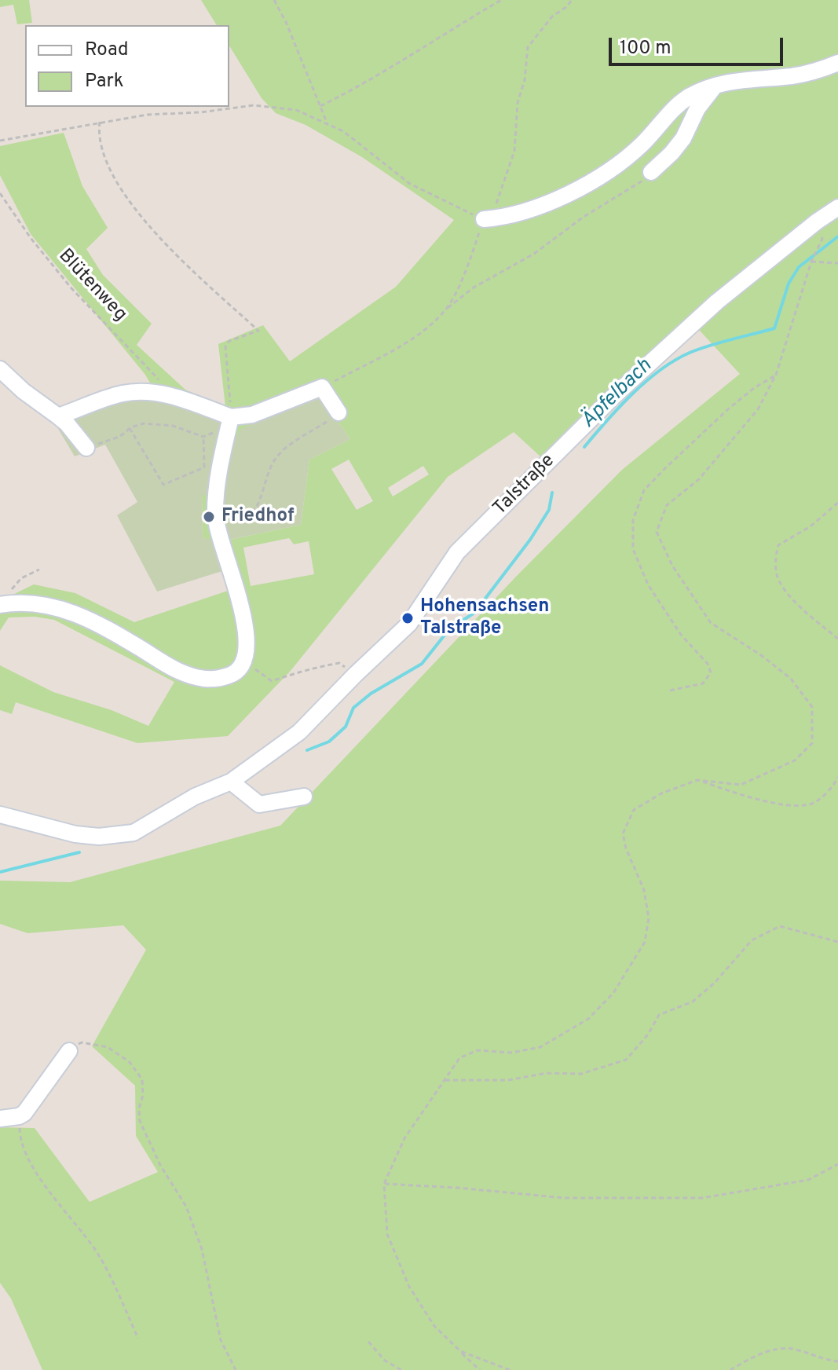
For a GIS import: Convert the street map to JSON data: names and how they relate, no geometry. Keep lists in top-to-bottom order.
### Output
{
  "streets": {
    "street": ["Talstraße"],
    "path": ["Blütenweg"]
  },
  "water": ["Äpfelbach"],
  "places": ["Friedhof", "Hohensachsen Talstraße"],
  "legend": ["Road", "Park"],
  "scale_bar": "100 m"
}
